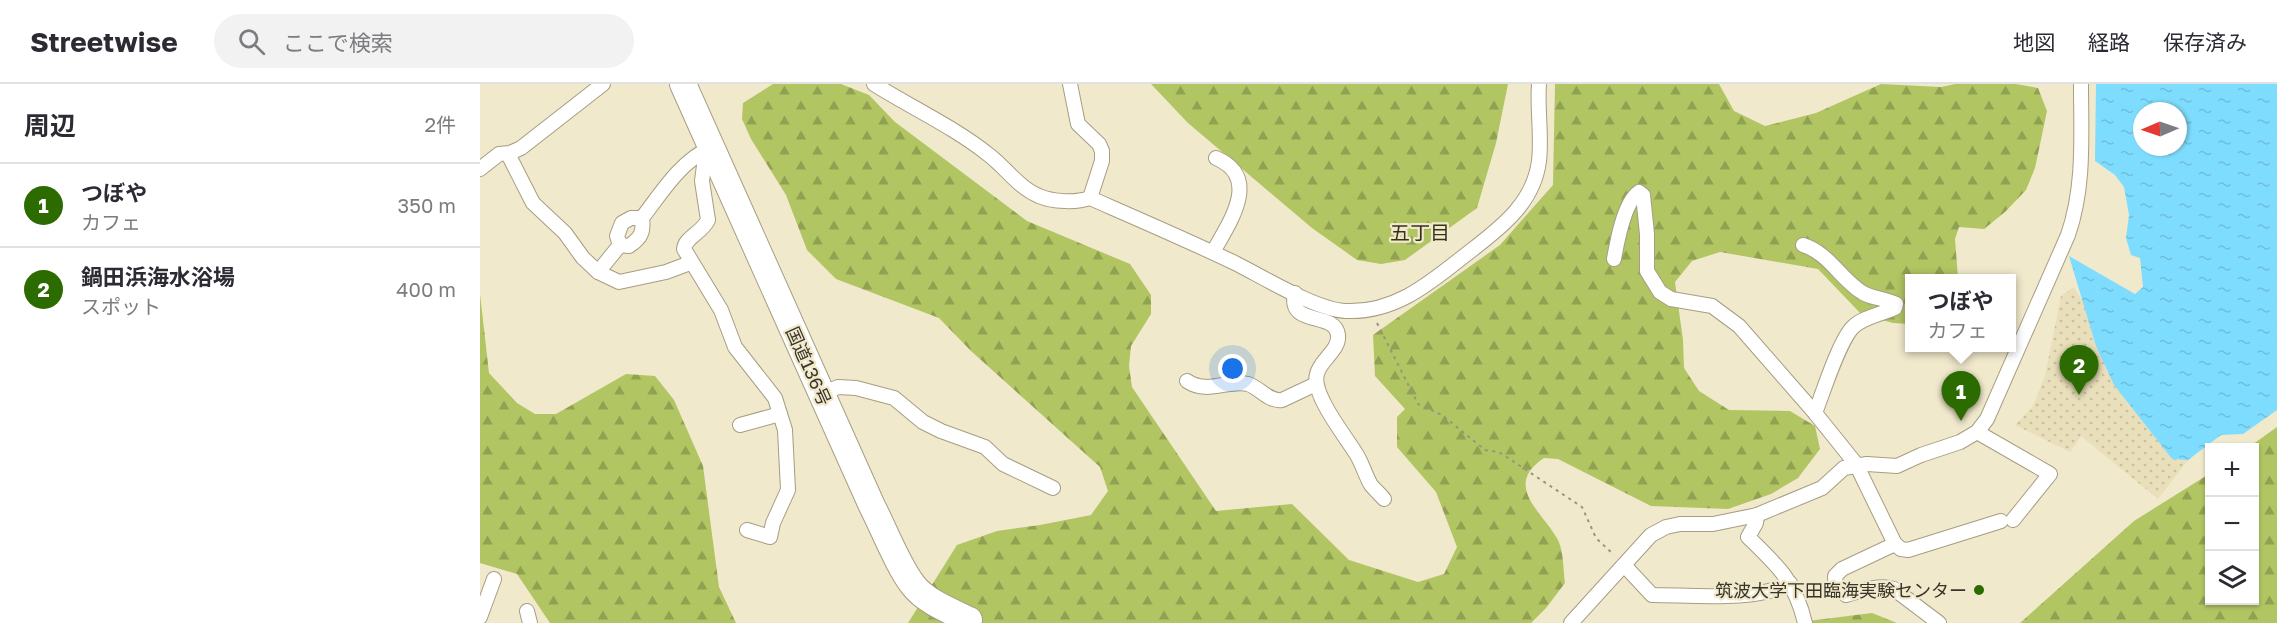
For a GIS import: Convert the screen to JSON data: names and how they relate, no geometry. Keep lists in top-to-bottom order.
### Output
{
  "streets": {
    "highway": ["国道136号"]
  },
  "districts": ["五丁目"],
  "places": ["筑波大学下田臨海実験センター"],
  "north": "left",
  "page": {
    "header": "Streetwise",
    "search": "ここで検索",
    "nav": ["地図", "経路", "保存済み"],
    "heading": ["周辺", "2件"],
    "list": [
      {
        "mark": "1",
        "name": "つぼや",
        "note": "カフェ",
        "value": "350 m"
      },
      {
        "mark": "2",
        "name": "鍋田浜海水浴場",
        "note": "スポット",
        "value": "400 m"
      }
    ],
    "popup": ["つぼや", "カフェ"],
    "pins": ["2", "1"],
    "map_buttons": ["+", "−"]
  }
}
